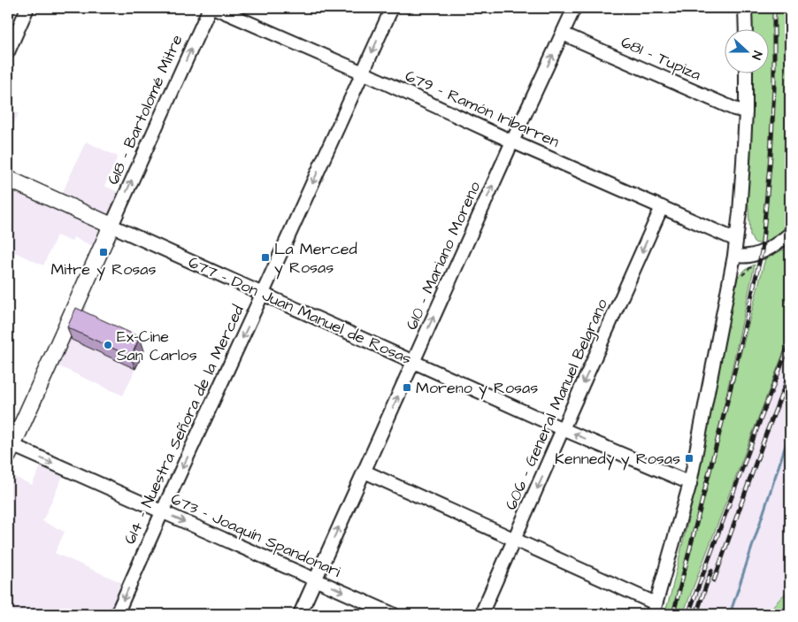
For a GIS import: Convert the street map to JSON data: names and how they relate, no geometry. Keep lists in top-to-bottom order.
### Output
{
  "streets": {
    "main road": ["677 - Don Juan Manuel de Rosas"],
    "street": [
      "681 - Tupiza",
      "679 - Ramón Iribarren",
      "618 - Bartolomé Mitre",
      "610 - Mariano Moreno",
      "606 - General Manuel Belgrano",
      "614 - Nuestra Señora de la Merced",
      "673 - Joaquín Spandonari"
    ]
  },
  "crossings": [
    ["681 - Tupiza", "610 - Mariano Moreno"],
    ["679 - Ramón Iribarren", "610 - Mariano Moreno"],
    ["679 - Ramón Iribarren", "606 - General Manuel Belgrano"],
    ["679 - Ramón Iribarren", "614 - Nuestra Señora de la Merced"],
    ["618 - Bartolomé Mitre", "677 - Don Juan Manuel de Rosas"],
    ["610 - Mariano Moreno", "677 - Don Juan Manuel de Rosas"],
    ["610 - Mariano Moreno", "673 - Joaquín Spandonari"],
    ["677 - Don Juan Manuel de Rosas", "606 - General Manuel Belgrano"],
    ["677 - Don Juan Manuel de Rosas", "614 - Nuestra Señora de la Merced"],
    ["614 - Nuestra Señora de la Merced", "673 - Joaquín Spandonari"]
  ],
  "one_way": [
    "618 - Bartolomé Mitre",
    "610 - Mariano Moreno",
    "614 - Nuestra Señora de la Merced",
    "673 - Joaquín Spandonari"
  ],
  "places": {
    "transit": [
      "Mitre y Rosas",
      "La Merced y Rosas",
      "Moreno y Rosas",
      "Kennedy y Rosas"
    ],
    "other": ["Ex-Cine San Carlos"]
  },
  "north": "right"
}
